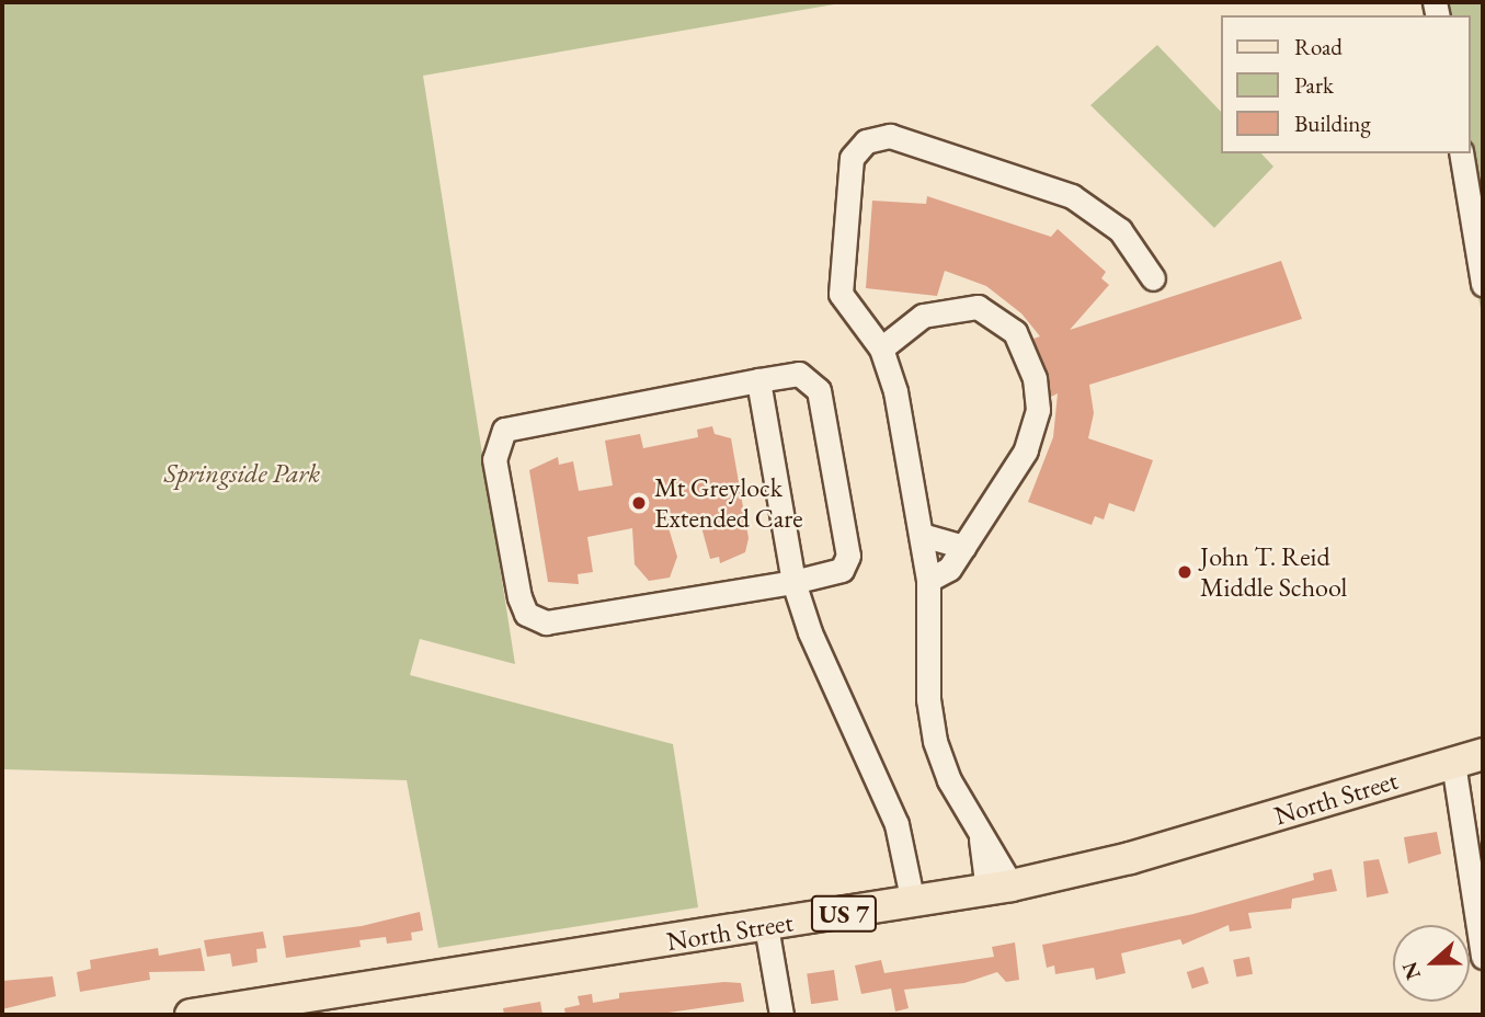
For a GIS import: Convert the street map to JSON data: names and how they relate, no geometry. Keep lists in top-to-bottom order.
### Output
{
  "streets": {
    "main road": ["North Street", "US 7"]
  },
  "parks": ["Springside Park"],
  "places": ["Mt Greylock Extended Care", "John T. Reid Middle School"],
  "legend": ["Road", "Park", "Building"],
  "north": "left"
}
